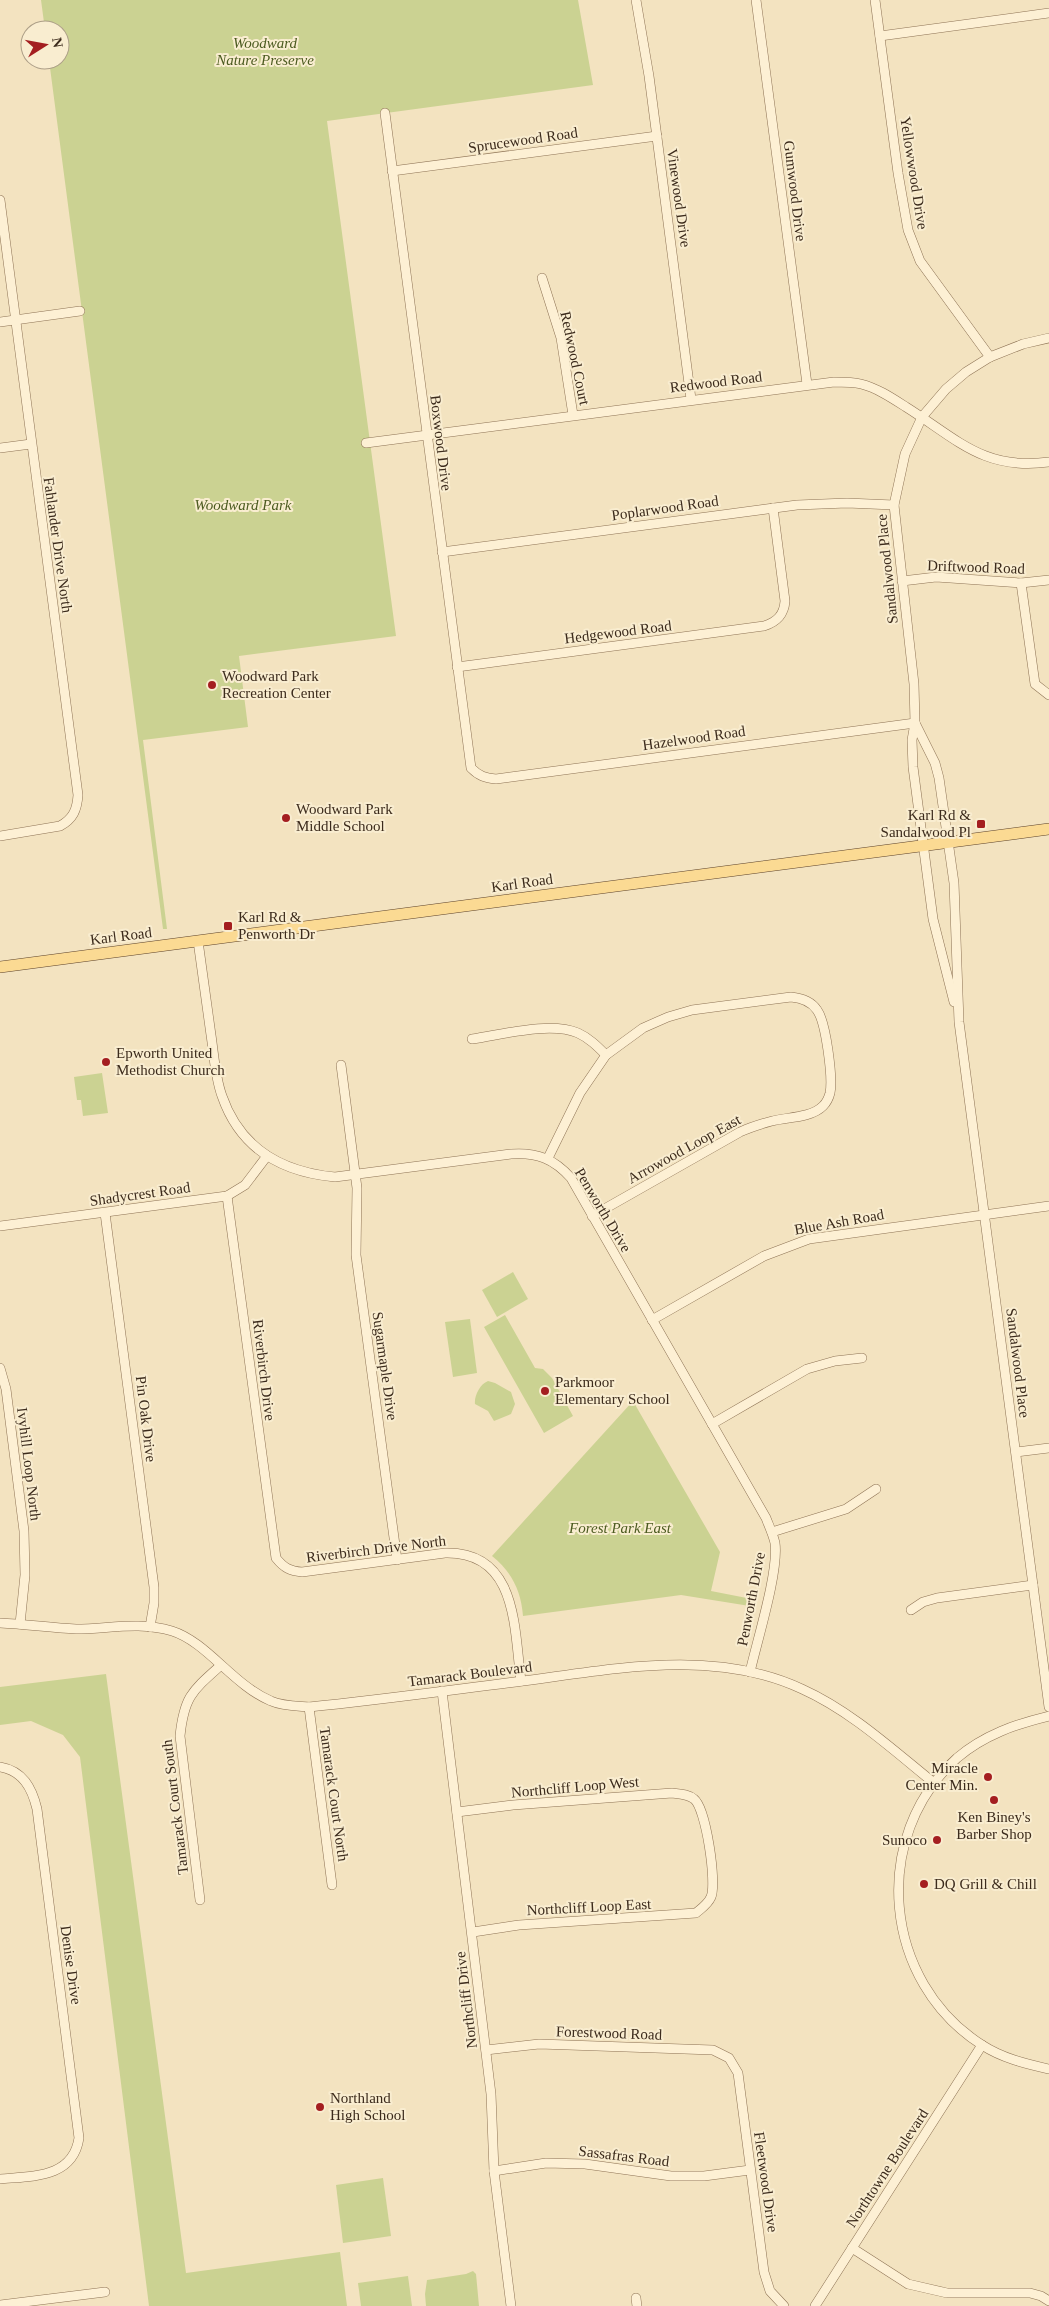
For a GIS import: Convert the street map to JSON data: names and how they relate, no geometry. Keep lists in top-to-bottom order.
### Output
{
  "streets": {
    "main road": ["Karl Road"],
    "street": [
      "Sprucewood Road",
      "Yellowwood Drive",
      "Gumwood Drive",
      "Vinewood Drive",
      "Redwood Court",
      "Redwood Road",
      "Boxwood Drive",
      "Poplarwood Road",
      "Fahlander Drive North",
      "Driftwood Road",
      "Sandalwood Place",
      "Hedgewood Road",
      "Hazelwood Road",
      "Arrowood Loop East",
      "Shadycrest Road",
      "Penworth Drive",
      "Blue Ash Road",
      "Sugarmaple Drive",
      "Riverbirch Drive",
      "Pin Oak Drive",
      "Ivyhill Loop North",
      "Riverbirch Drive North",
      "Tamarack Boulevard",
      "Northcliff Loop West",
      "Tamarack Court North",
      "Tamarack Court South",
      "Northcliff Loop East",
      "Denise Drive",
      "Northcliff Drive",
      "Forestwood Road",
      "Sassafras Road",
      "Northtowne Boulevard",
      "Fleetwood Drive"
    ]
  },
  "crossings": [
    ["Sprucewood Road", "Vinewood Drive"],
    ["Sprucewood Road", "Boxwood Drive"],
    ["Yellowwood Drive", "Sandalwood Place"],
    ["Gumwood Drive", "Redwood Road"],
    ["Vinewood Drive", "Redwood Road"],
    ["Redwood Court", "Redwood Road"],
    ["Redwood Road", "Boxwood Drive"],
    ["Redwood Road", "Sandalwood Place"],
    ["Boxwood Drive", "Poplarwood Road"],
    ["Boxwood Drive", "Hedgewood Road"],
    ["Boxwood Drive", "Hazelwood Road"],
    ["Poplarwood Road", "Sandalwood Place"],
    ["Poplarwood Road", "Hedgewood Road"],
    ["Driftwood Road", "Sandalwood Place"],
    ["Sandalwood Place", "Hazelwood Road"],
    ["Sandalwood Place", "Karl Road"],
    ["Sandalwood Place", "Blue Ash Road"],
    ["Arrowood Loop East", "Penworth Drive"],
    ["Shadycrest Road", "Riverbirch Drive"],
    ["Shadycrest Road", "Pin Oak Drive"],
    ["Penworth Drive", "Blue Ash Road"],
    ["Penworth Drive", "Tamarack Boulevard"],
    ["Sugarmaple Drive", "Riverbirch Drive North"],
    ["Riverbirch Drive", "Riverbirch Drive North"],
    ["Pin Oak Drive", "Tamarack Boulevard"],
    ["Ivyhill Loop North", "Tamarack Boulevard"],
    ["Riverbirch Drive North", "Tamarack Boulevard"],
    ["Tamarack Boulevard", "Tamarack Court North"],
    ["Tamarack Boulevard", "Tamarack Court South"],
    ["Tamarack Boulevard", "Northcliff Drive"],
    ["Northcliff Loop West", "Northcliff Loop East"],
    ["Northcliff Loop West", "Northcliff Drive"],
    ["Northcliff Loop East", "Northcliff Drive"],
    ["Northcliff Drive", "Forestwood Road"],
    ["Northcliff Drive", "Sassafras Road"],
    ["Forestwood Road", "Fleetwood Drive"],
    ["Sassafras Road", "Fleetwood Drive"]
  ],
  "parks": ["Woodward Nature Preserve", "Woodward Park", "Forest Park East"],
  "places": {
    "other": [
      "Woodward Park Recreation Center",
      "Woodward Park Middle School",
      "Epworth United Methodist Church",
      "Parkmoor Elementary School",
      "Miracle Center Min.",
      "Ken Biney's Barber Shop",
      "Sunoco",
      "DQ Grill & Chill",
      "Northland High School"
    ],
    "transit": ["Karl Rd & Sandalwood Pl", "Karl Rd & Penworth Dr"]
  },
  "north": "right"
}
